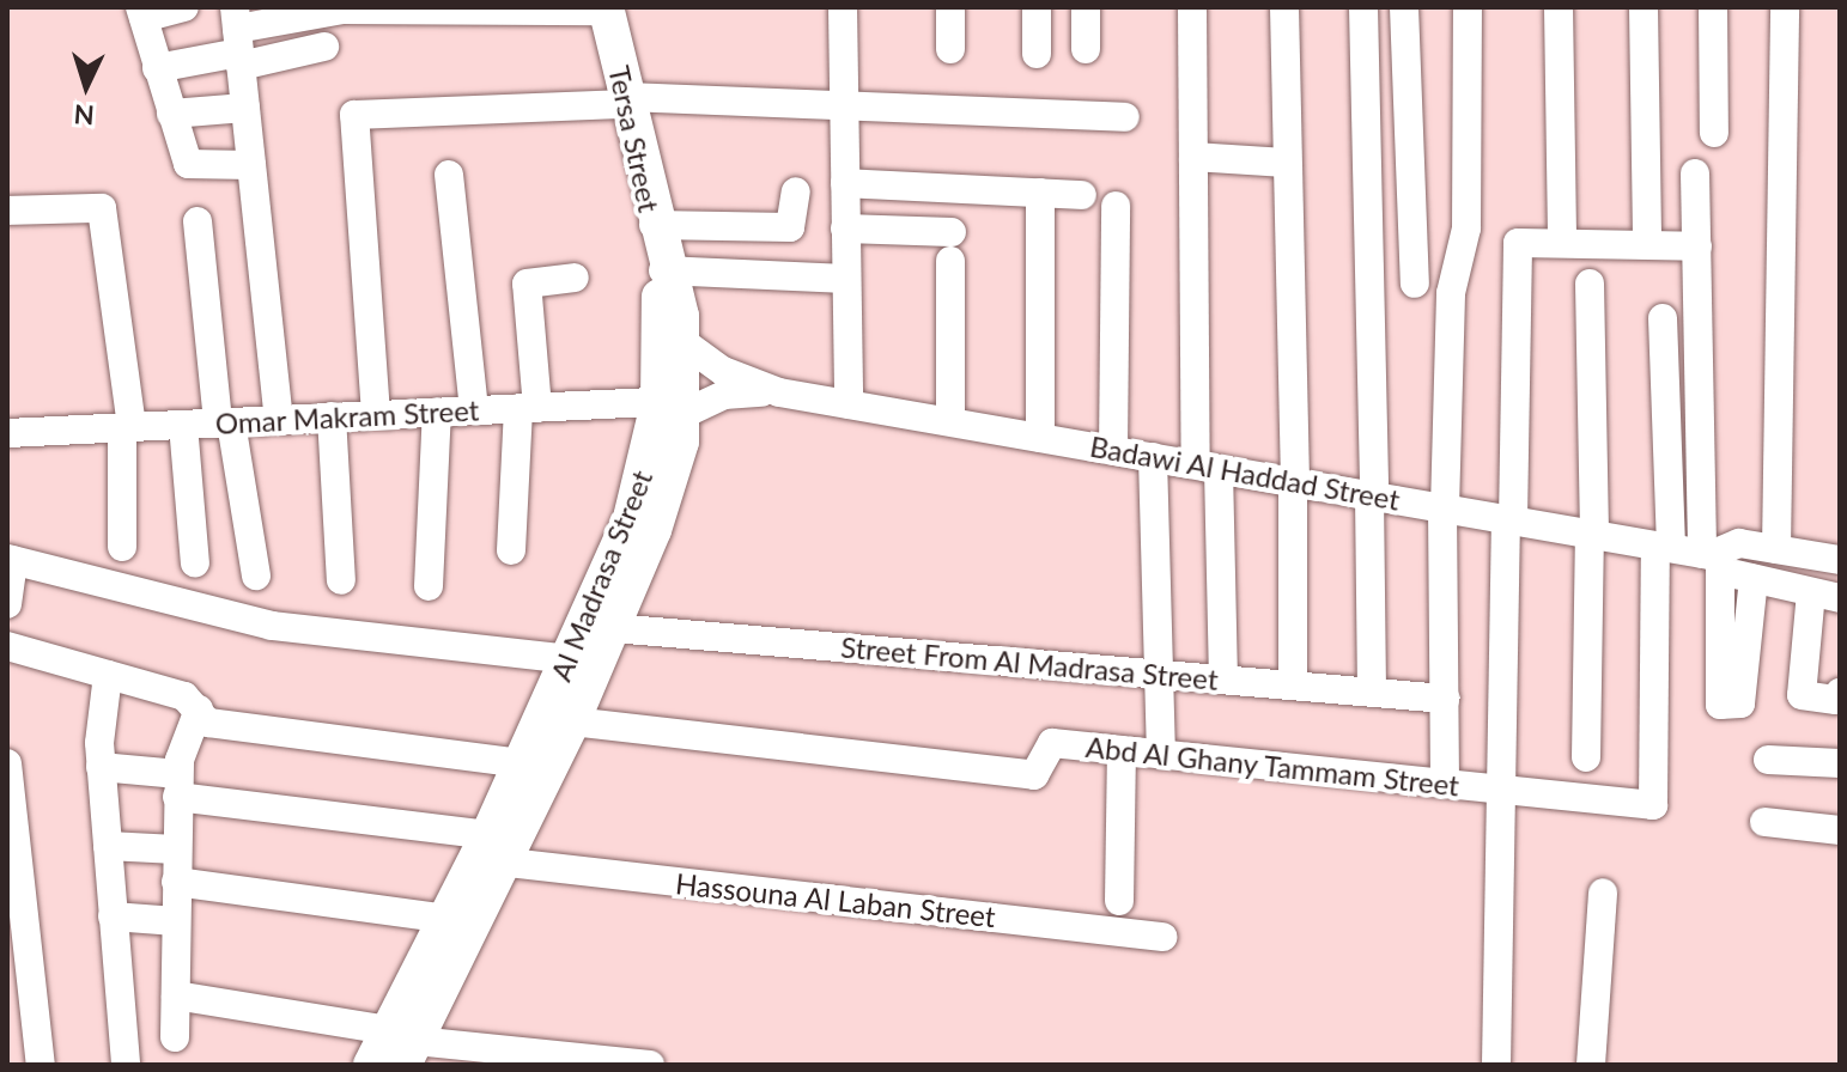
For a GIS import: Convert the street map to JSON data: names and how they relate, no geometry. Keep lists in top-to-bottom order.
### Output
{
  "streets": {
    "main road": ["Tersa Street", "Al Madrasa Street"],
    "street": [
      "Omar Makram Street",
      "Badawi Al Haddad Street",
      "Street From Al Madrasa Street",
      "Abd Al Ghany Tammam Street",
      "Hassouna Al Laban Street"
    ]
  },
  "crossings": [
    ["Tersa Street", "Al Madrasa Street"],
    ["Omar Makram Street", "Badawi Al Haddad Street"],
    ["Omar Makram Street", "Al Madrasa Street"],
    ["Badawi Al Haddad Street", "Al Madrasa Street"],
    ["Badawi Al Haddad Street", "Abd Al Ghany Tammam Street"],
    ["Al Madrasa Street", "Street From Al Madrasa Street"],
    ["Al Madrasa Street", "Abd Al Ghany Tammam Street"],
    ["Al Madrasa Street", "Hassouna Al Laban Street"]
  ],
  "north": "bottom"
}
